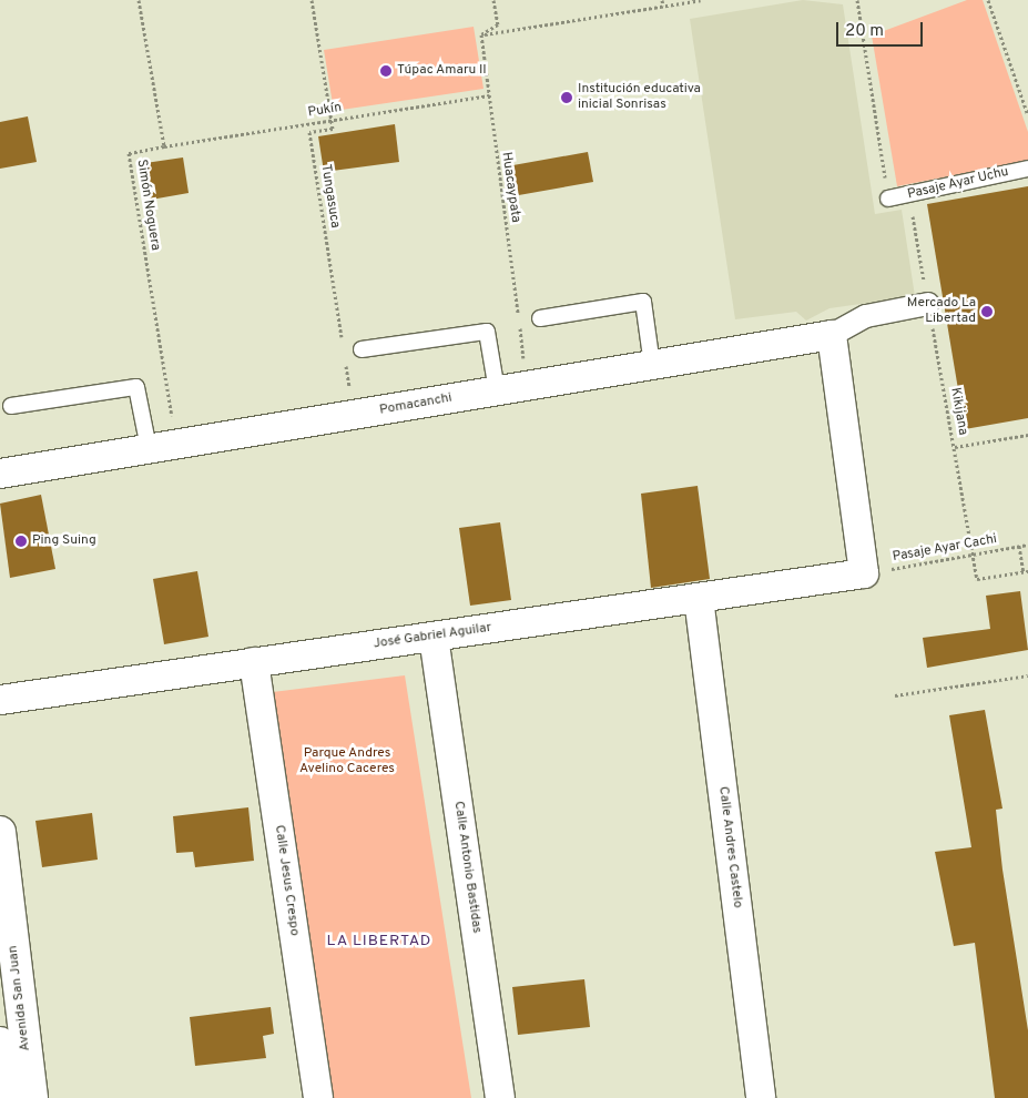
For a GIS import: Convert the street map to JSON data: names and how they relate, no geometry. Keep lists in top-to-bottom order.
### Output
{
  "streets": {
    "street": [
      "Pomacanchi",
      "José Gabriel Aguilar",
      "Calle Andres Castelo",
      "Calle Antonio Bastidas",
      "Calle Jesus Crespo",
      "Avenida San Juan"
    ],
    "lane": ["Pasaje Ayar Uchu"],
    "path": [
      "Pukín",
      "Huacaypata",
      "Tungasuca",
      "Simón Noguera",
      "Kikijana",
      "Pasaje Ayar Cachi"
    ]
  },
  "crossings": [
    ["Pukín", "Huacaypata"],
    ["Pukín", "Tungasuca"],
    ["Pukín", "Simón Noguera"],
    ["Pasaje Ayar Uchu", "Kikijana"],
    ["Huacaypata", "Pomacanchi"],
    ["Simón Noguera", "Pomacanchi"],
    ["Kikijana", "Pasaje Ayar Cachi"],
    ["Pasaje Ayar Cachi", "José Gabriel Aguilar"],
    ["José Gabriel Aguilar", "Calle Andres Castelo"],
    ["José Gabriel Aguilar", "Calle Antonio Bastidas"],
    ["José Gabriel Aguilar", "Calle Jesus Crespo"]
  ],
  "districts": ["LA LIBERTAD"],
  "parks": ["Parque Andres Avelino Caceres"],
  "places": [
    "Túpac Amaru II",
    "Institución educativa inicial Sonrisas",
    "Mercado La Libertad",
    "Ping Suing"
  ],
  "scale_bar": "20 m"
}
